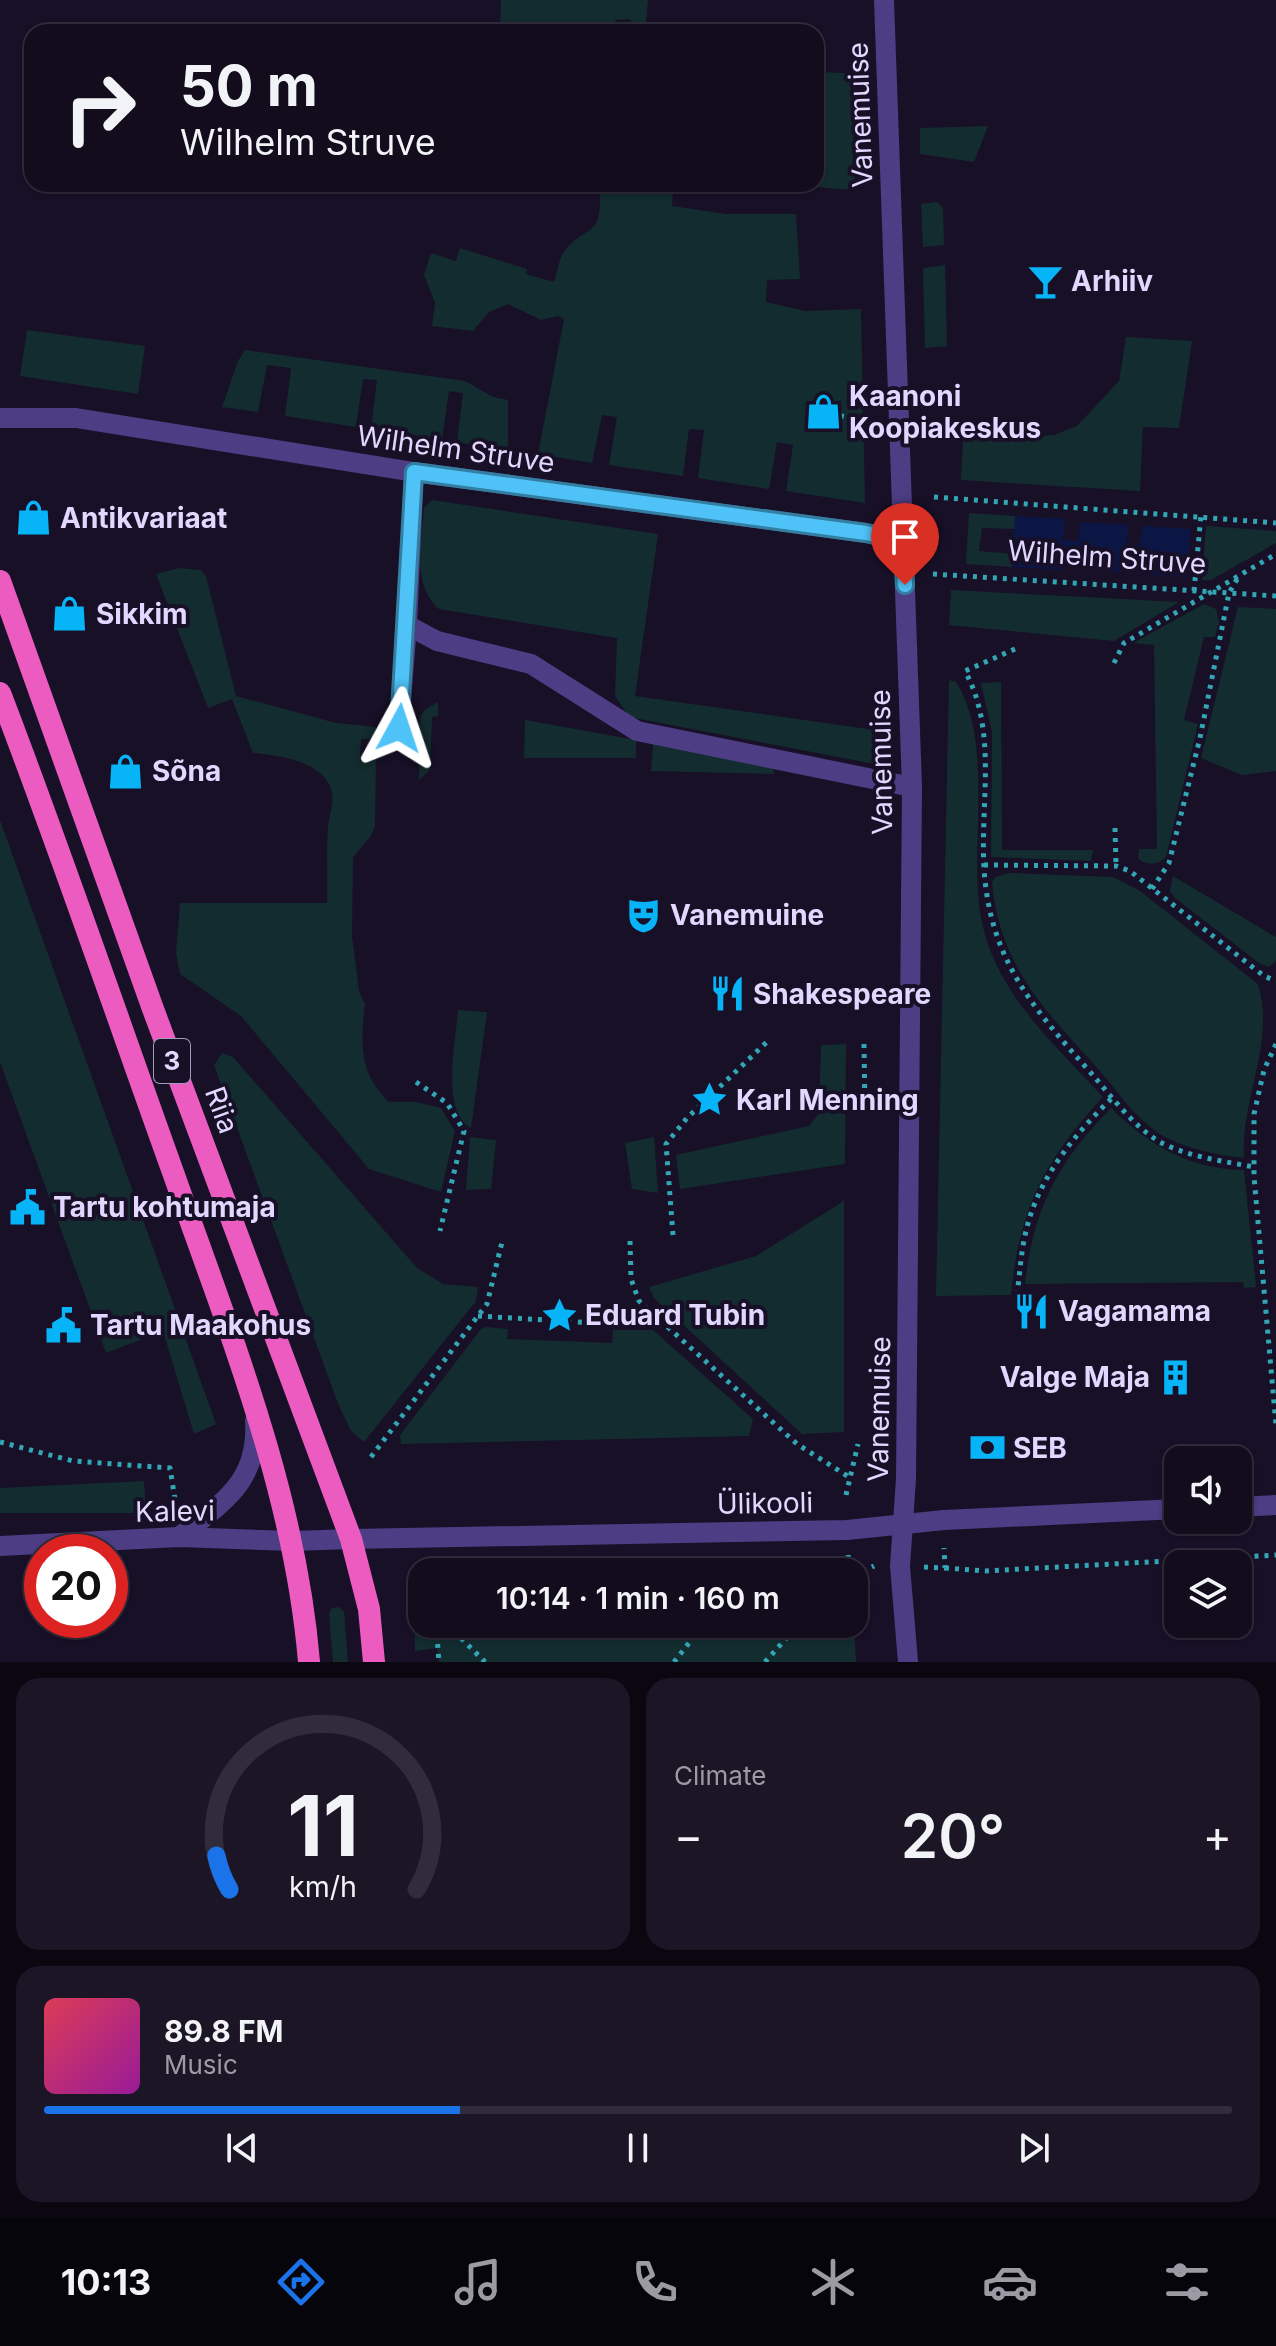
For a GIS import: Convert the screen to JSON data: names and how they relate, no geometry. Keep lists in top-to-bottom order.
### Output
{
  "streets": {
    "highway": ["3", "Riia"],
    "street": [
      "Vanemuise",
      "Wilhelm Struve",
      "Ülikooli",
      "Kalevi"
    ]
  },
  "crossings": [
    ["Vanemuise", "Wilhelm Struve"],
    ["Vanemuise", "Ülikooli"],
    ["3", "Kalevi"],
    ["Riia", "Ülikooli"],
    ["Riia", "Kalevi"],
    ["Ülikooli", "Kalevi"]
  ],
  "places": {
    "bar": ["Arhiiv"],
    "shop": [
      "Kaanoni Koopiakeskus",
      "Antikvariaat",
      "Sikkim",
      "Sõna"
    ],
    "theatre": ["Vanemuine"],
    "restaurant": ["Shakespeare", "Vagamama"],
    "place": ["Karl Menning", "Eduard Tubin"],
    "public building": ["Tartu kohtumaja", "Tartu Maakohus"],
    "building": ["Valge Maja"],
    "bank": ["SEB"]
  },
  "page": {
    "turn": ["50 m", "Wilhelm Struve"],
    "limit": "20",
    "trip": "10:14 · 1 min · 160 m",
    "tile": "Climate",
    "heat": ["−", "20°", "+"],
    "song": ["89.8 FM", "Music"],
    "tabs": "10:13",
    "gauge": ["11", "km/h"]
  }
}
